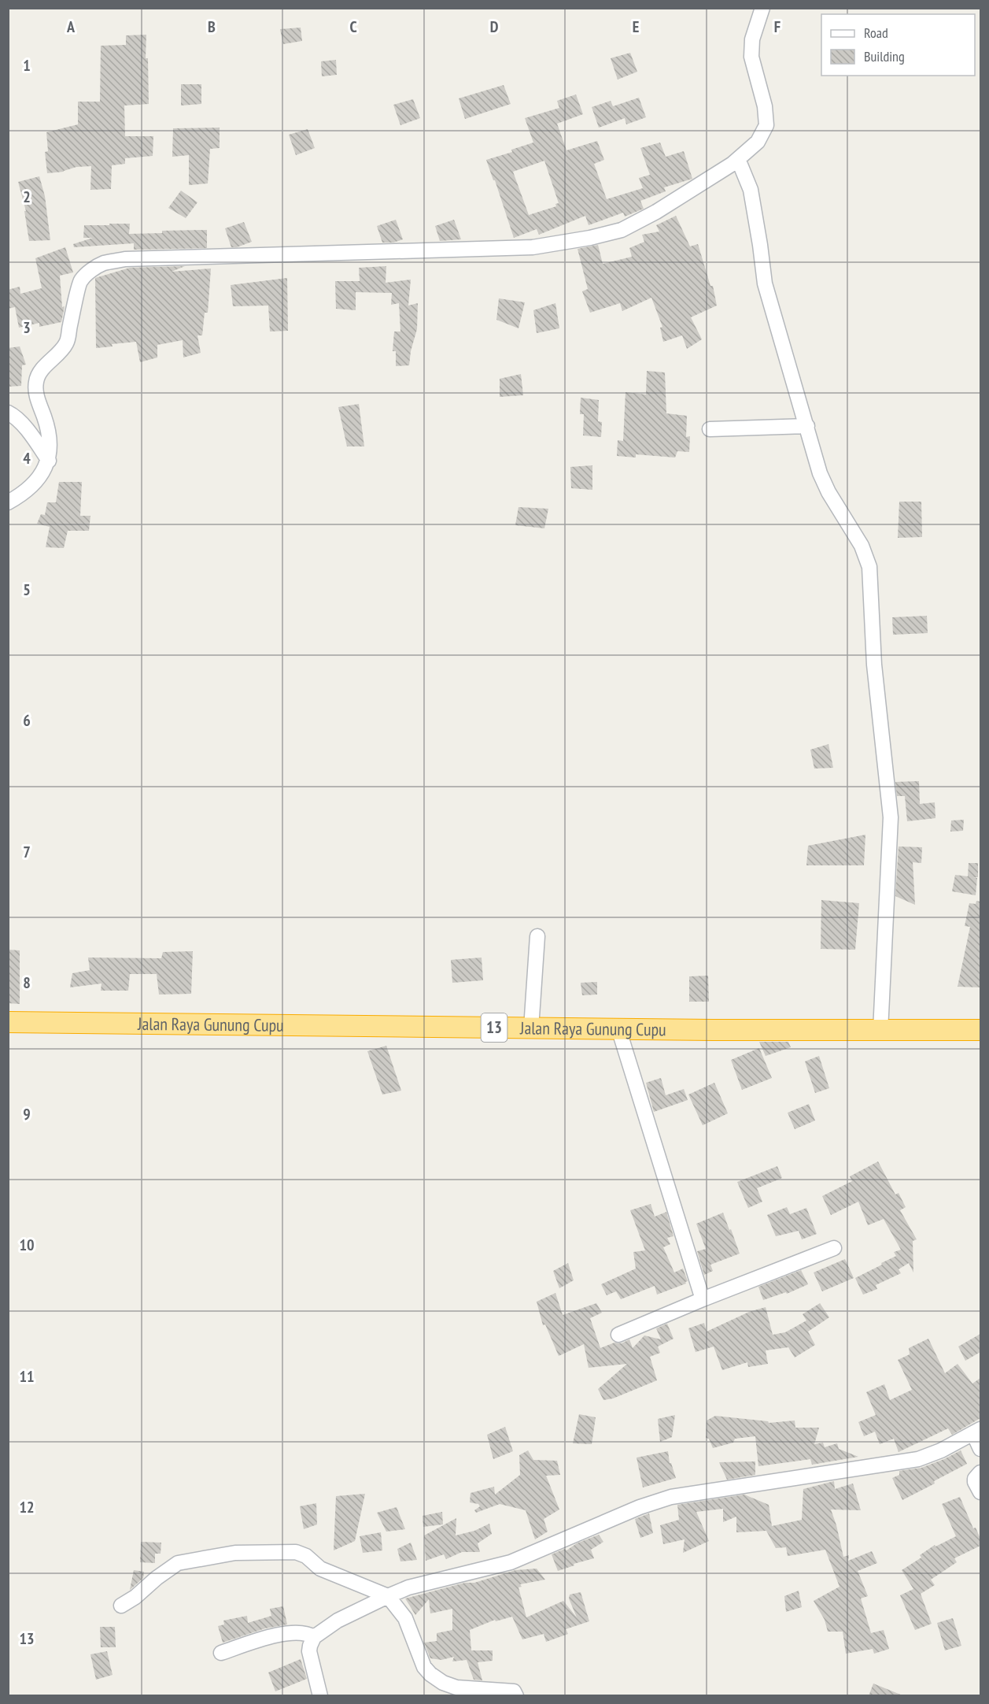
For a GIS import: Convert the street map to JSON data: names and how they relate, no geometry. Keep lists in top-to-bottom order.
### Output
{
  "streets": {
    "highway": ["Jalan Raya Gunung Cupu", "13"]
  },
  "legend": ["Road", "Building"],
  "grid": {
    "columns": [
      "A",
      "B",
      "C",
      "D",
      "E",
      "F"
    ],
    "rows": [
      "1",
      "2",
      "3",
      "4",
      "5",
      "6",
      "7",
      "8",
      "9",
      "10",
      "11",
      "12",
      "13"
    ]
  }
}
